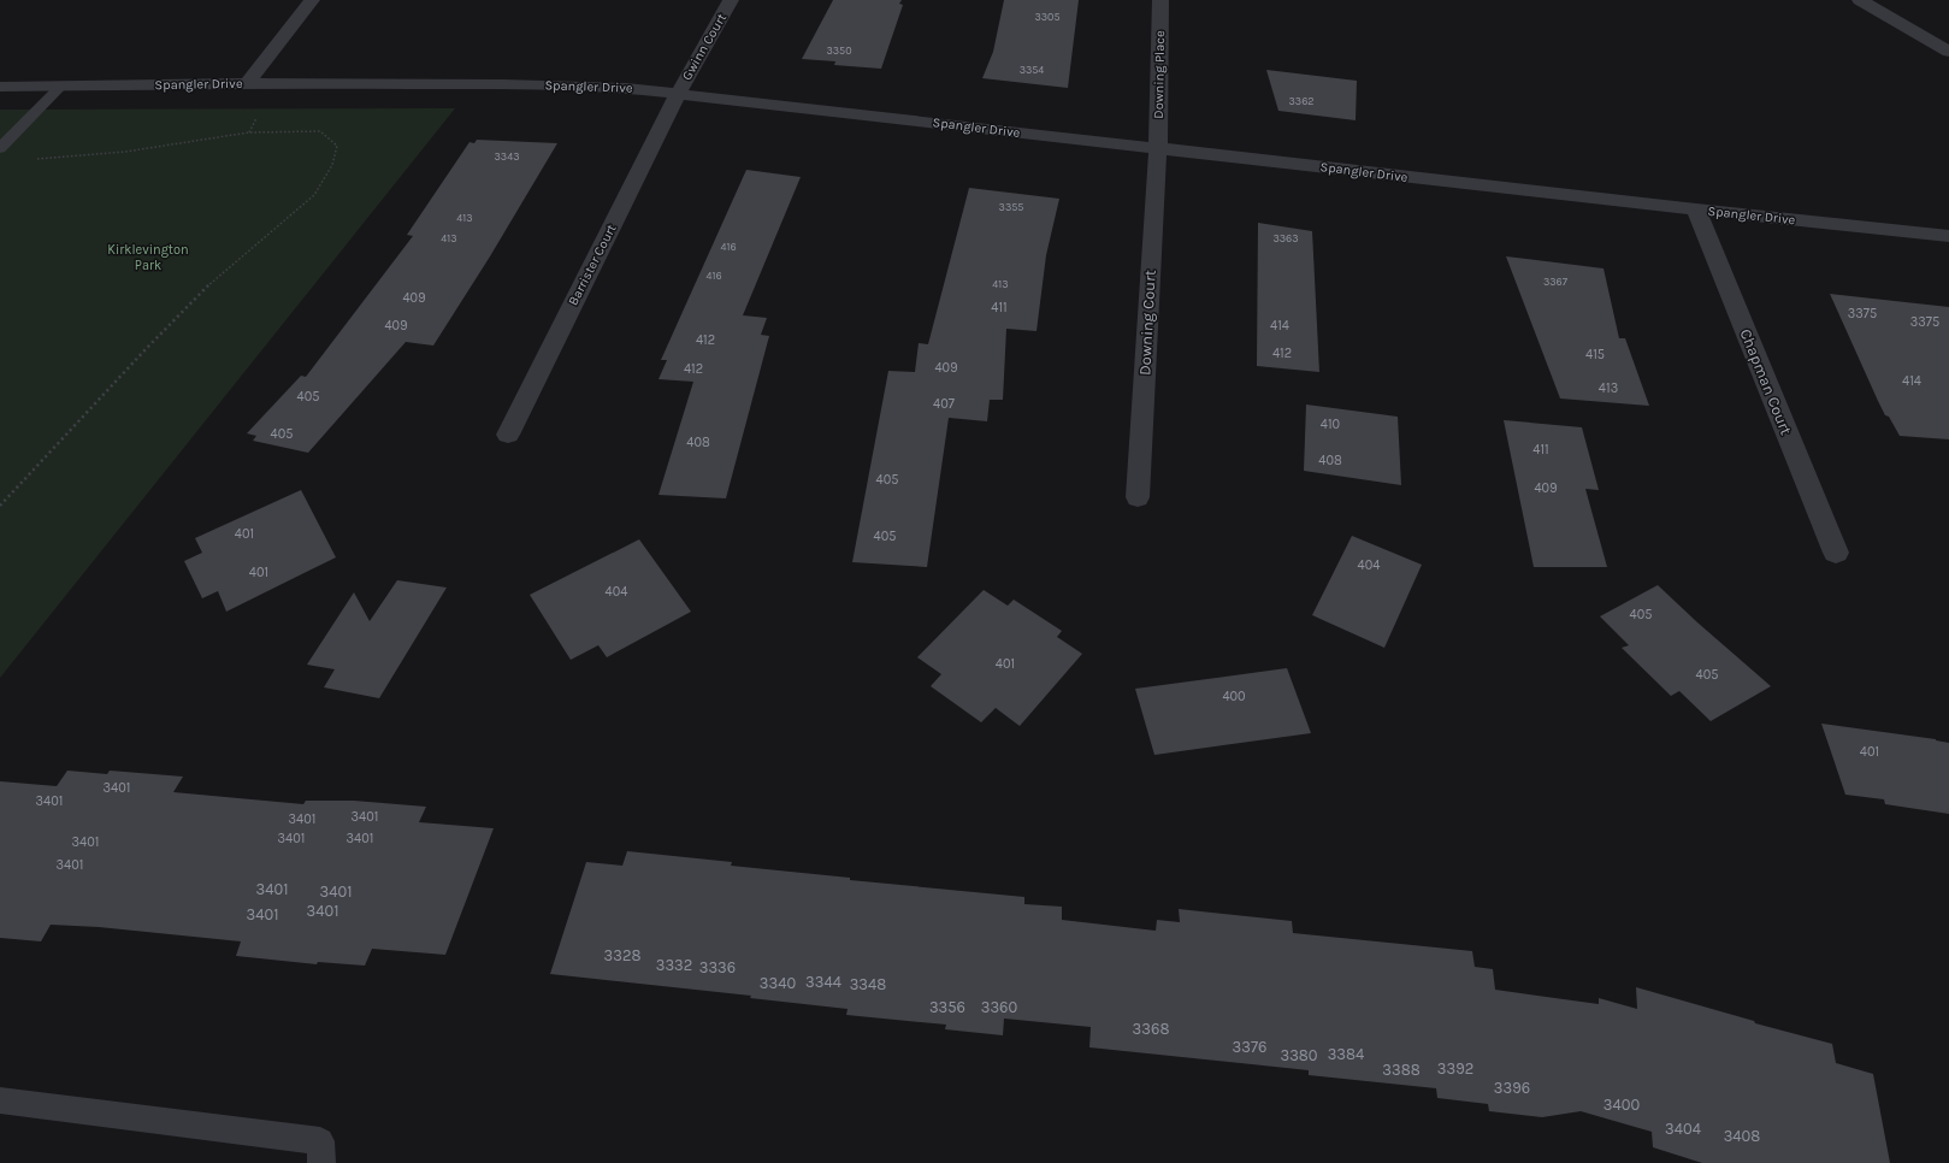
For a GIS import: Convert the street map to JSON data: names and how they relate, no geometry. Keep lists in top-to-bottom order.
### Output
{
  "streets": {
    "street": [
      "Gwinn Court",
      "Downing Place",
      "Spangler Drive",
      "Barrister Court",
      "Downing Court",
      "Chapman Court"
    ]
  },
  "crossings": [
    ["Gwinn Court", "Spangler Drive"],
    ["Gwinn Court", "Barrister Court"],
    ["Downing Place", "Spangler Drive"],
    ["Downing Place", "Downing Court"],
    ["Spangler Drive", "Barrister Court"],
    ["Spangler Drive", "Downing Court"],
    ["Spangler Drive", "Chapman Court"]
  ],
  "parks": ["Kirklevington Park"],
  "house_numbers": [
    "3305",
    "3350",
    "3354",
    "3362",
    "3343",
    "3355",
    "413",
    "413",
    "3363",
    "416",
    "416",
    "3367",
    "413",
    "409",
    "411",
    "3375",
    "3375",
    "409",
    "414",
    "412",
    "412",
    "415",
    "409",
    "412",
    "414",
    "413",
    "405",
    "407",
    "410",
    "405",
    "408",
    "411",
    "408",
    "405",
    "409",
    "401",
    "405",
    "404",
    "401",
    "404",
    "405",
    "401",
    "405",
    "400",
    "401",
    "3401",
    "3401",
    "3401",
    "3401",
    "3401",
    "3401",
    "3401",
    "3401",
    "3401",
    "3401",
    "3401",
    "3401",
    "3328",
    "3332",
    "3336",
    "3344",
    "3340",
    "3348",
    "3356",
    "3360",
    "3368",
    "3376",
    "3384",
    "3380",
    "3392",
    "3388",
    "3396",
    "3400",
    "3404",
    "3408"
  ]
}
